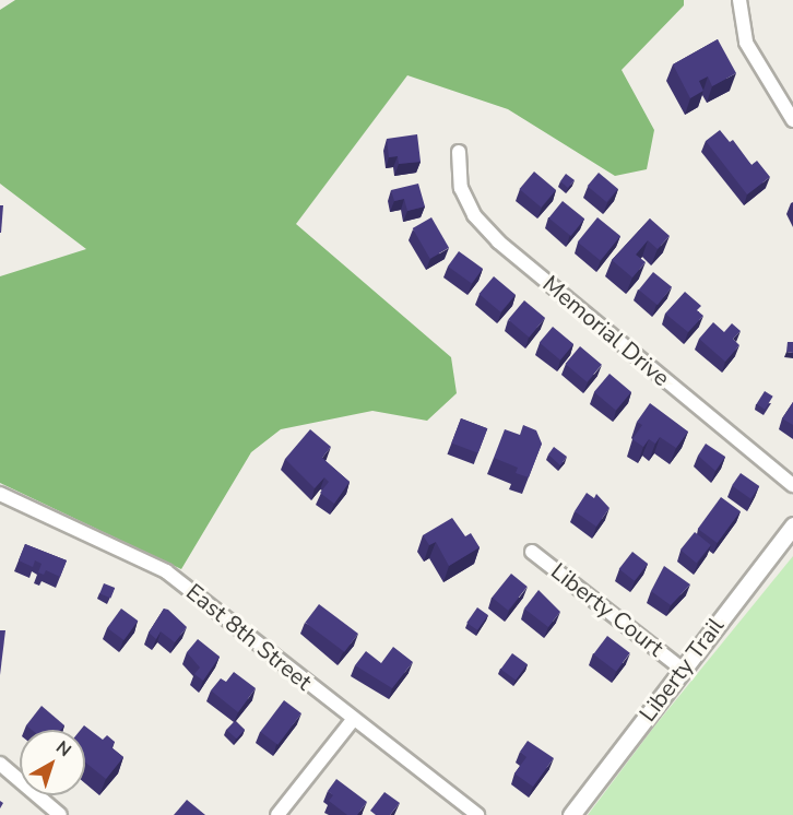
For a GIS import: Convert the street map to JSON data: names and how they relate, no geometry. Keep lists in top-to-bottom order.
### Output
{
  "streets": {
    "street": [
      "Memorial Drive",
      "Liberty Court",
      "East 8th Street",
      "Liberty Trail"
    ]
  },
  "crossings": [
    ["Liberty Court", "Liberty Trail"]
  ],
  "north": "top right"
}
